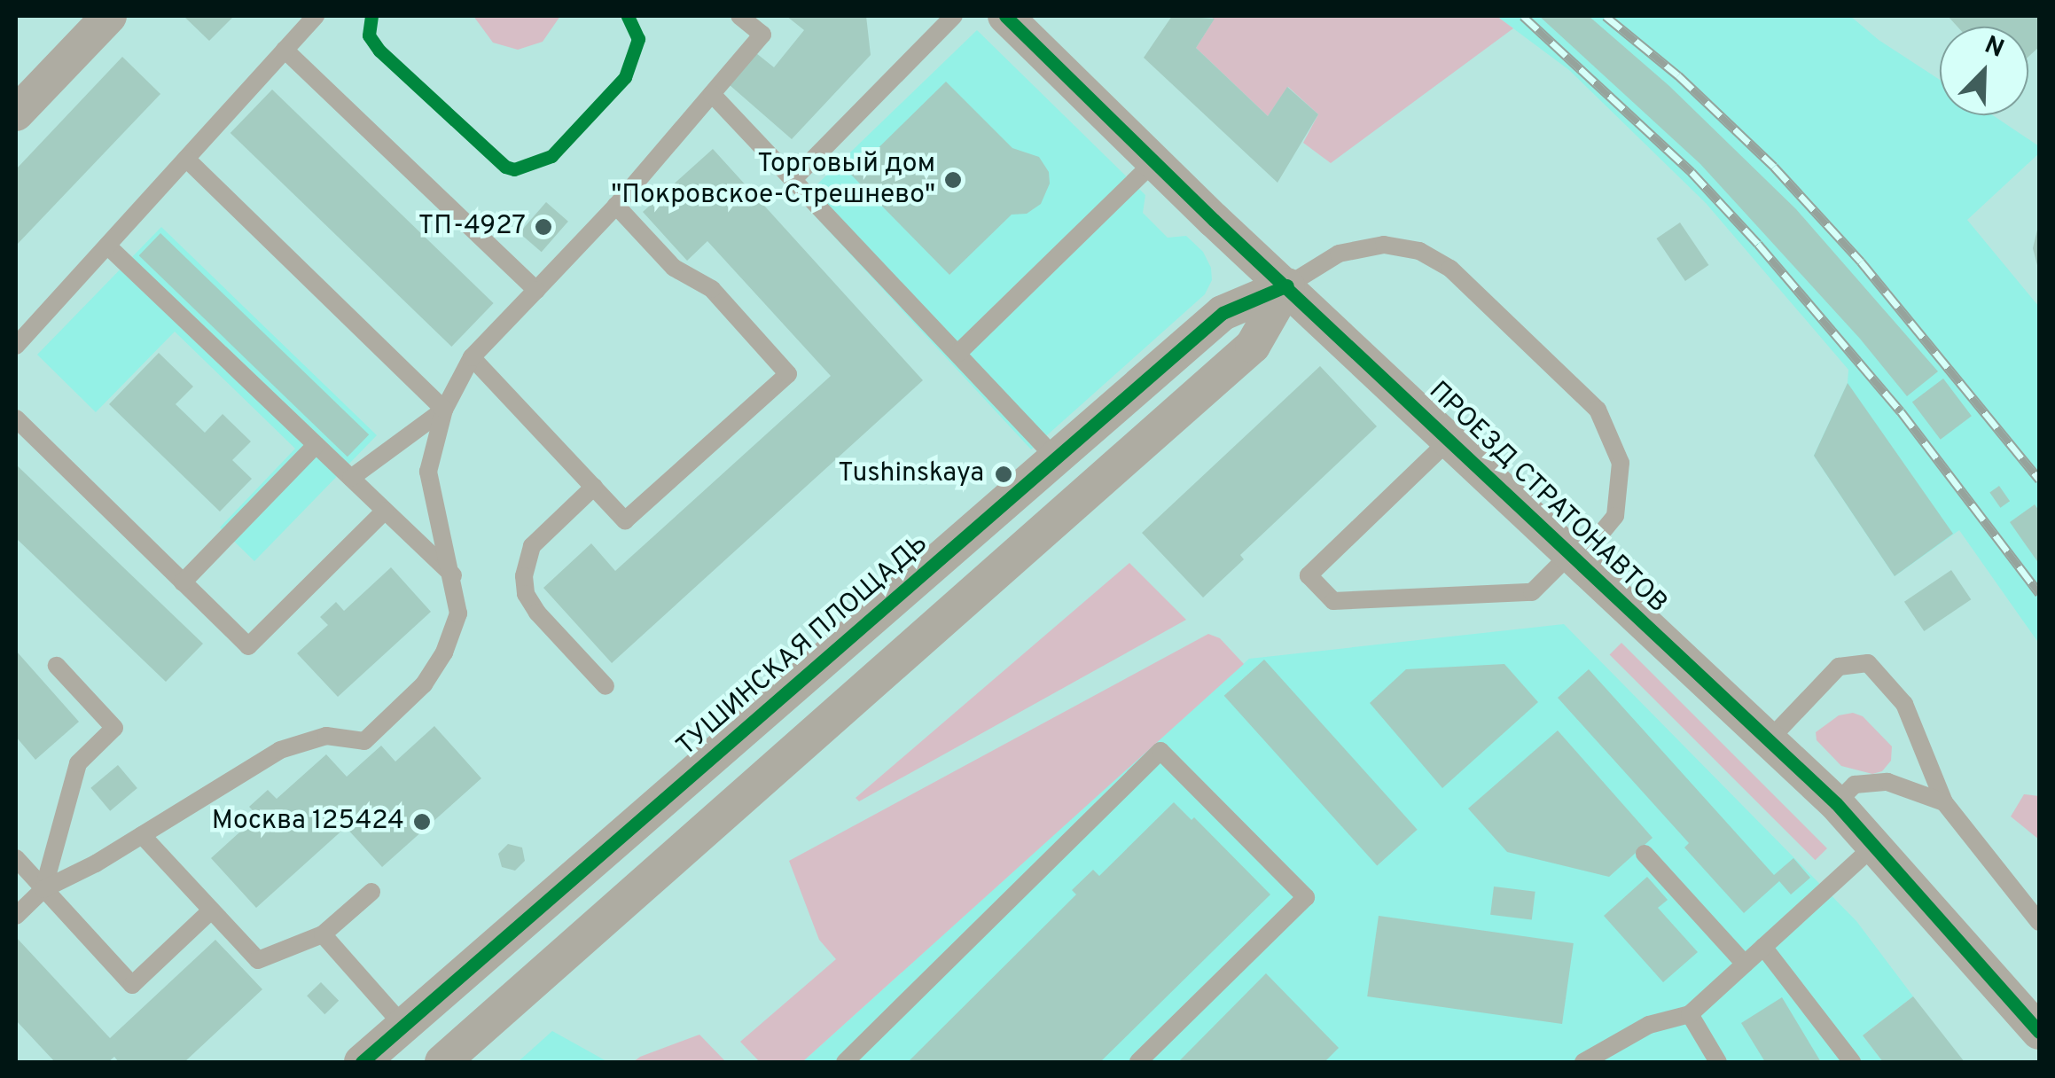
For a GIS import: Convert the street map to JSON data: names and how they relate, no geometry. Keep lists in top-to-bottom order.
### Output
{
  "streets": {
    "street": ["ПРОЕЗД СТРАТОНАВТОВ", "ТУШИНСКАЯ ПЛОЩАДЬ"]
  },
  "crossings": [
    ["ПРОЕЗД СТРАТОНАВТОВ", "ТУШИНСКАЯ ПЛОЩАДЬ"]
  ],
  "places": [
    "Торговый дом \"Покровское-Стрешнево\"",
    "ТП-4927",
    "Tushinskaya",
    "Москва 125424"
  ],
  "north": "top right"
}
